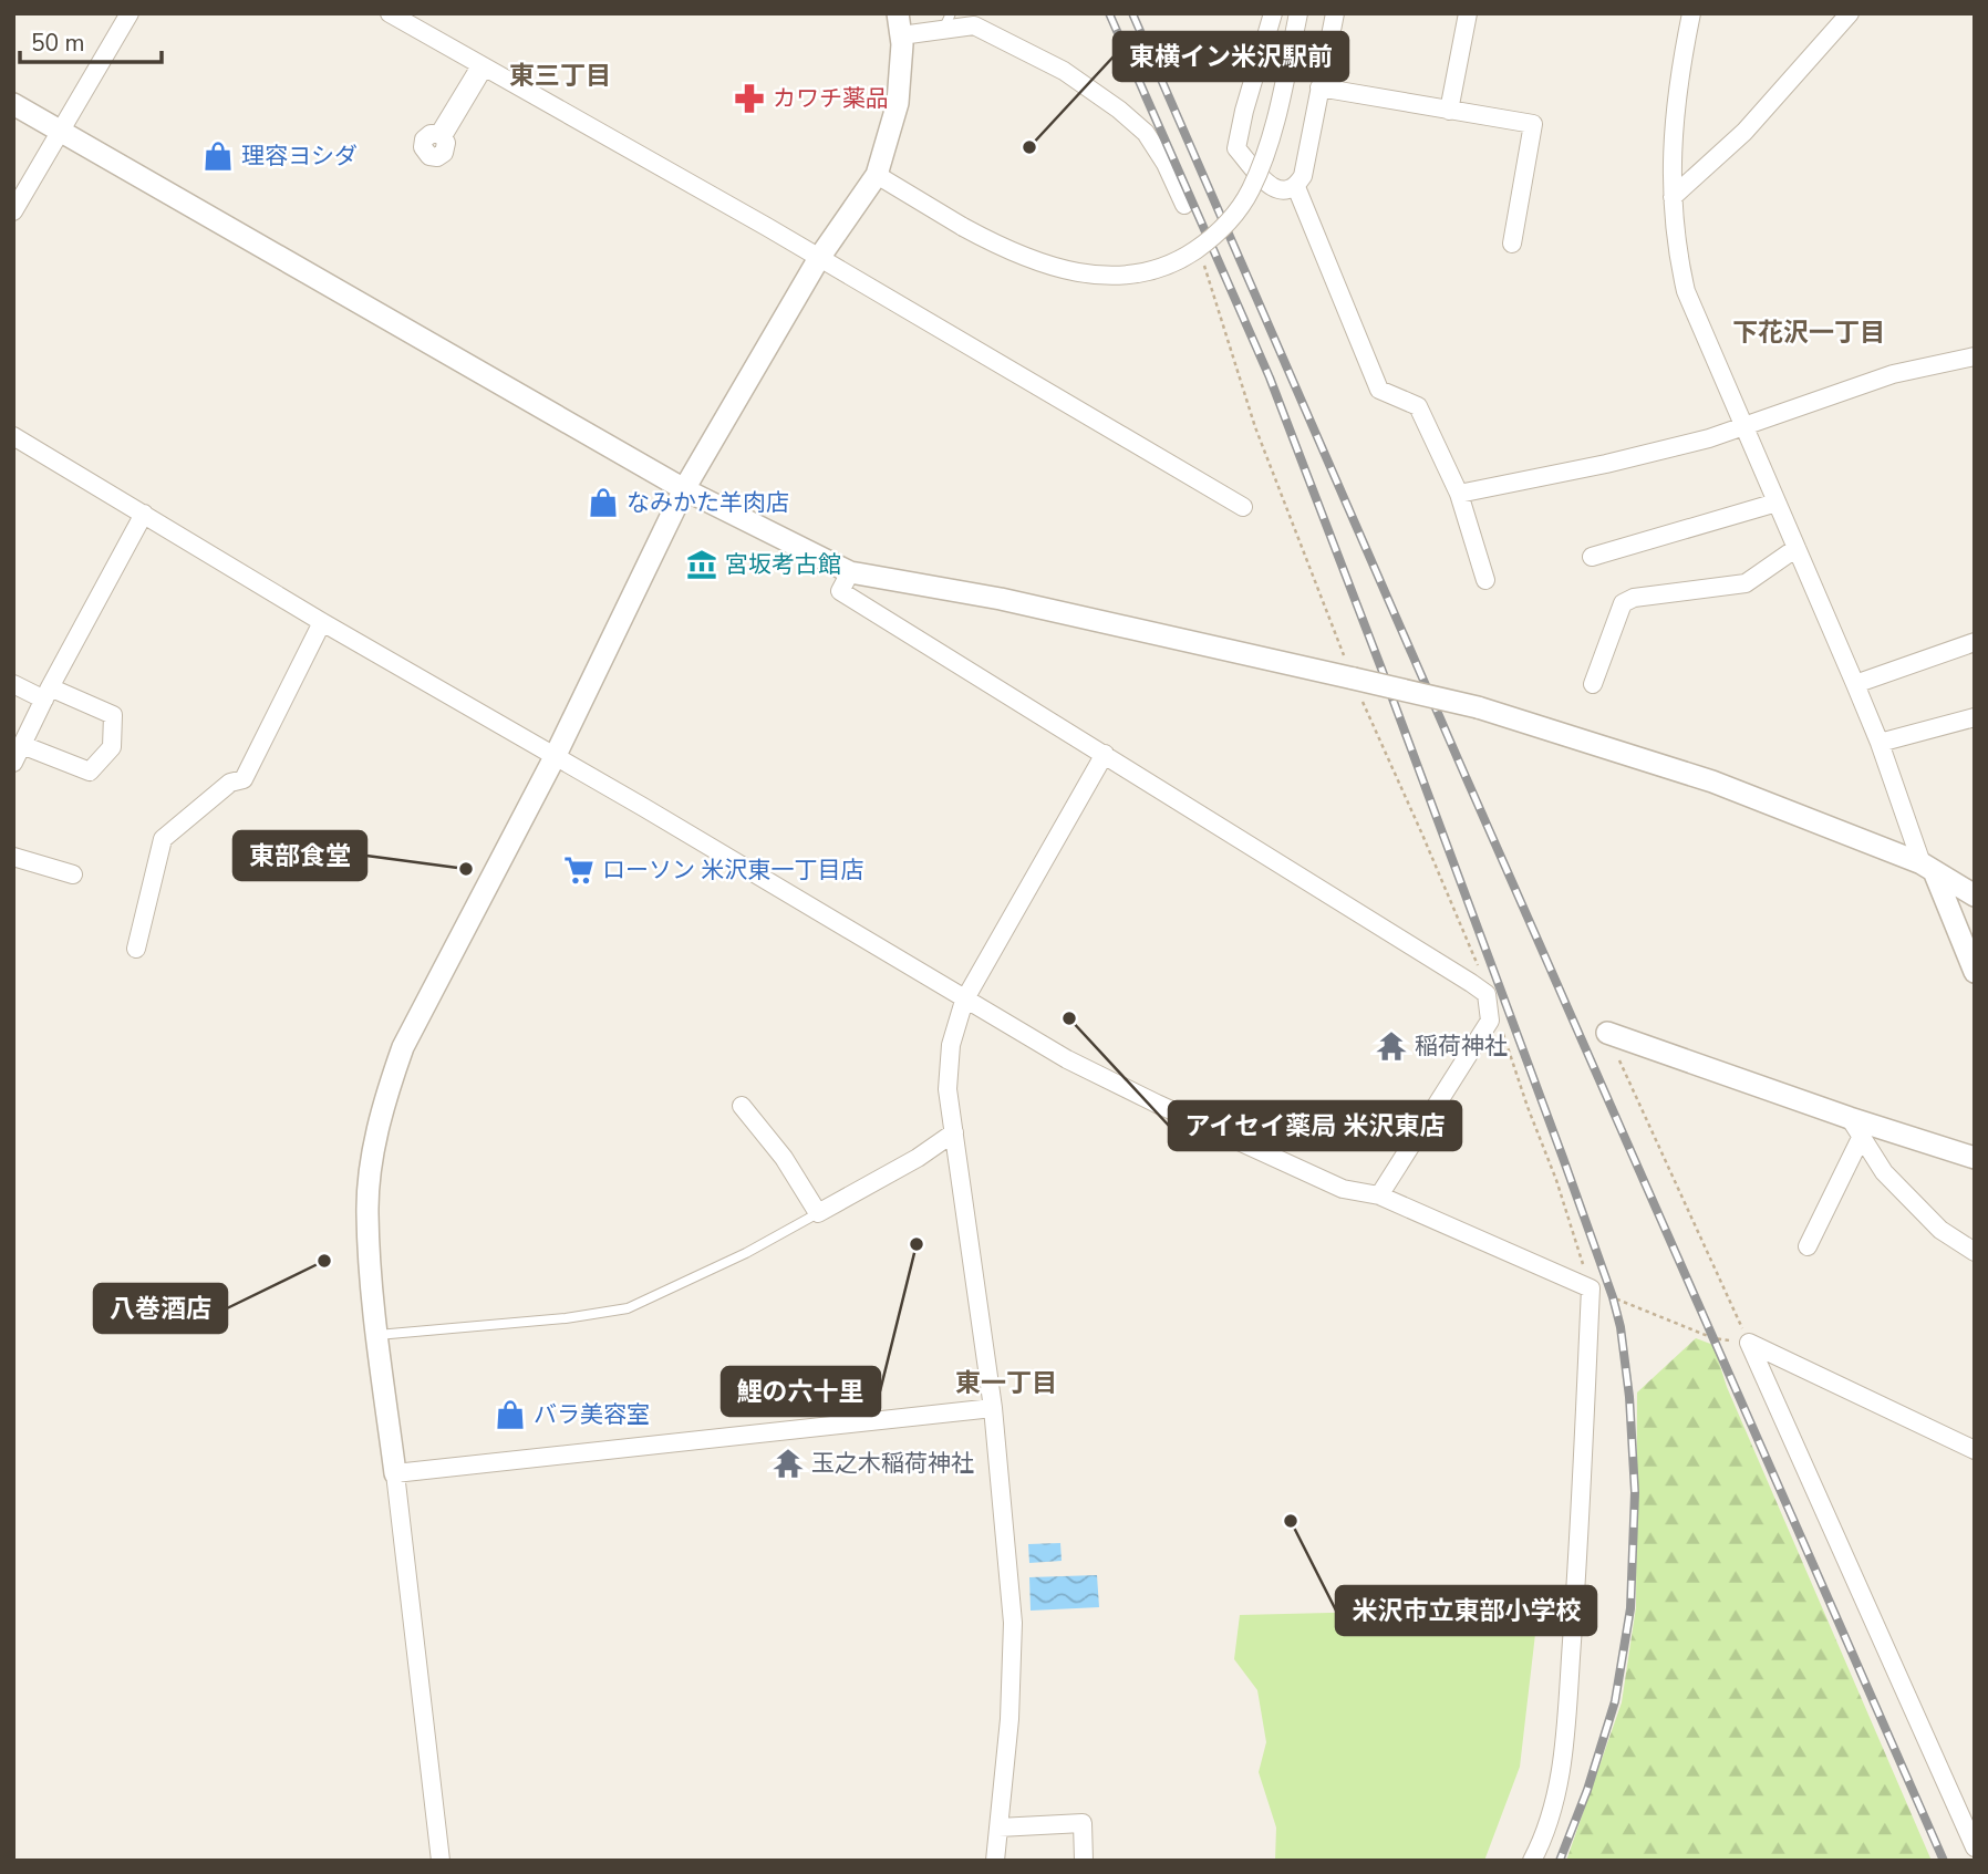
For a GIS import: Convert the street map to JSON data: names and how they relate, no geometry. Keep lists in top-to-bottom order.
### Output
{
  "districts": ["東三丁目", "下花沢一丁目", "東一丁目"],
  "places": {
    "pharmacy": ["カワチ薬品"],
    "other": [
      "東横イン米沢駅前",
      "東部食堂",
      "アイセイ薬局 米沢東店",
      "鯉の六十里",
      "八巻酒店",
      "米沢市立東部小学校"
    ],
    "shop": ["理容ヨシダ", "なみかた羊肉店", "バラ美容室"],
    "museum": ["宮坂考古館"],
    "supermarket": ["ローソン 米沢東一丁目店"],
    "temple": ["稲荷神社", "玉之木稲荷神社"]
  },
  "scale_bar": "50 m"
}
